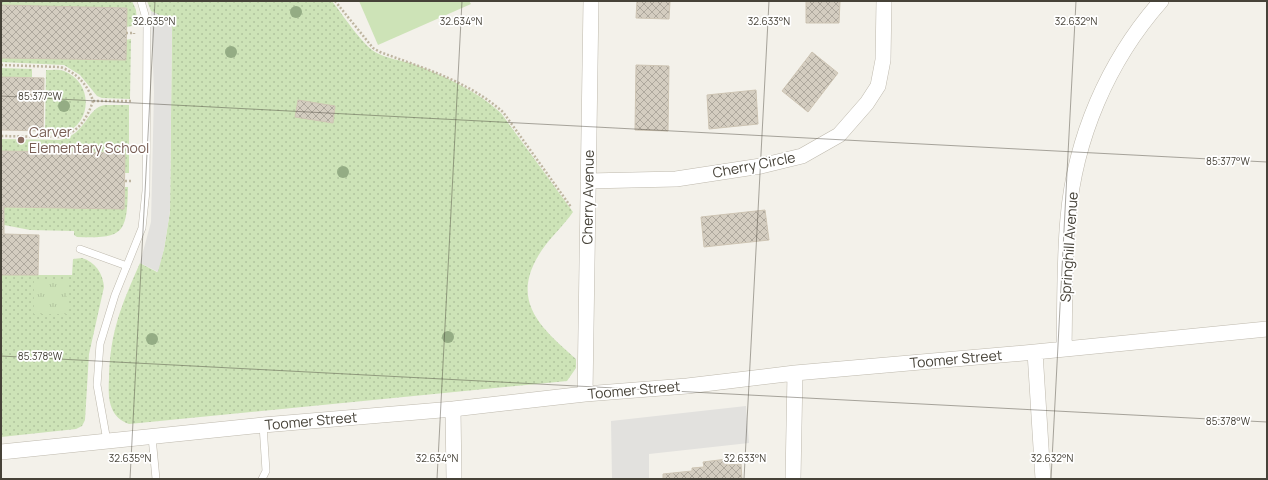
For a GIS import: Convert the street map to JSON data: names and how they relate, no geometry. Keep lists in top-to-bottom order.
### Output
{
  "streets": {
    "street": [
      "Cherry Circle",
      "Cherry Avenue",
      "Springhill Avenue",
      "Toomer Street"
    ]
  },
  "crossings": [
    ["Cherry Circle", "Cherry Avenue"],
    ["Cherry Avenue", "Toomer Street"],
    ["Springhill Avenue", "Toomer Street"]
  ],
  "places": ["Carver Elementary School"],
  "coordinates": [
    "32.635°N",
    "32.634°N",
    "32.633°N",
    "32.632°N",
    "85.377°W",
    "85.378°W"
  ]
}
